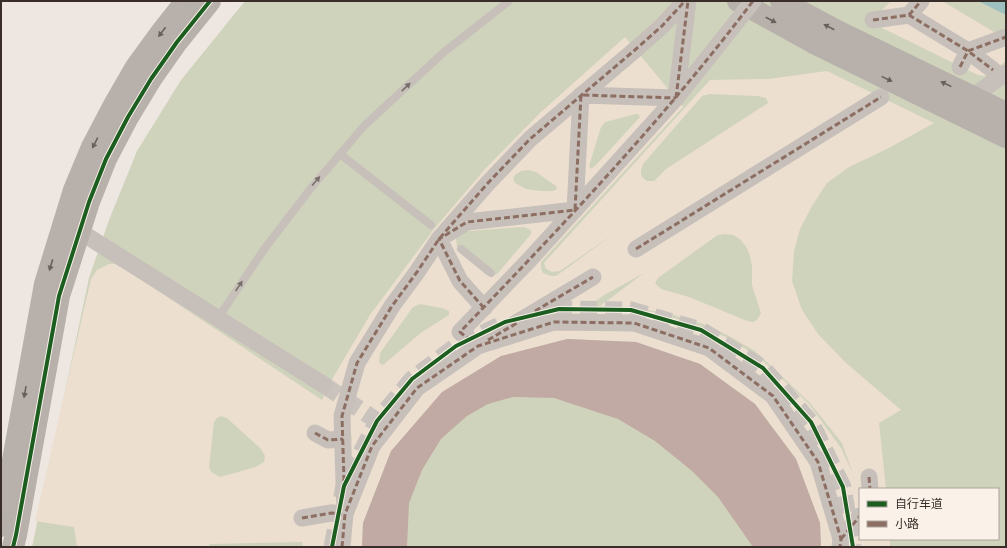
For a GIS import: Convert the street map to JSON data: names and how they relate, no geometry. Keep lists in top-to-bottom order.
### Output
{
  "legend": ["自行车道", "小路"]
}
